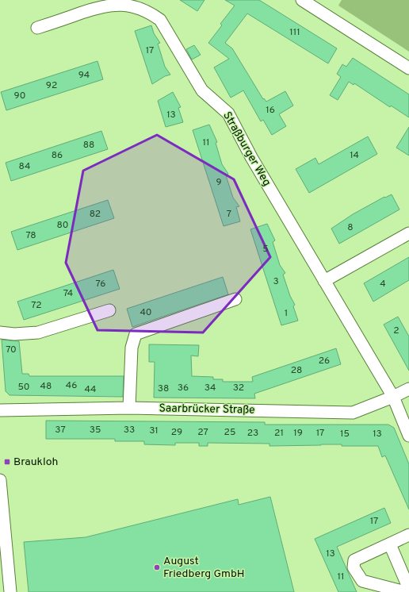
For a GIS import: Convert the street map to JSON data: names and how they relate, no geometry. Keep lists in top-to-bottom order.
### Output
{
  "streets": {
    "street": ["Straßburger Weg", "Saarbrücker Straße"]
  },
  "crossings": [
    ["Straßburger Weg", "Saarbrücker Straße"]
  ],
  "places": {
    "transit": ["Braukloh"],
    "other": ["August Friedberg GmbH"]
  },
  "house_numbers": [
    "111",
    "17",
    "94",
    "92",
    "90",
    "16",
    "13",
    "11",
    "88",
    "86",
    "14",
    "84",
    "9",
    "82",
    "7",
    "80",
    "8",
    "78",
    "5",
    "3",
    "76",
    "4",
    "74",
    "72",
    "40",
    "1",
    "2",
    "70",
    "26",
    "28",
    "46",
    "48",
    "50",
    "36",
    "34",
    "32",
    "38",
    "44",
    "37",
    "35",
    "33",
    "31",
    "29",
    "27",
    "25",
    "23",
    "21",
    "19",
    "17",
    "15",
    "13",
    "17",
    "13",
    "11"
  ]
}
